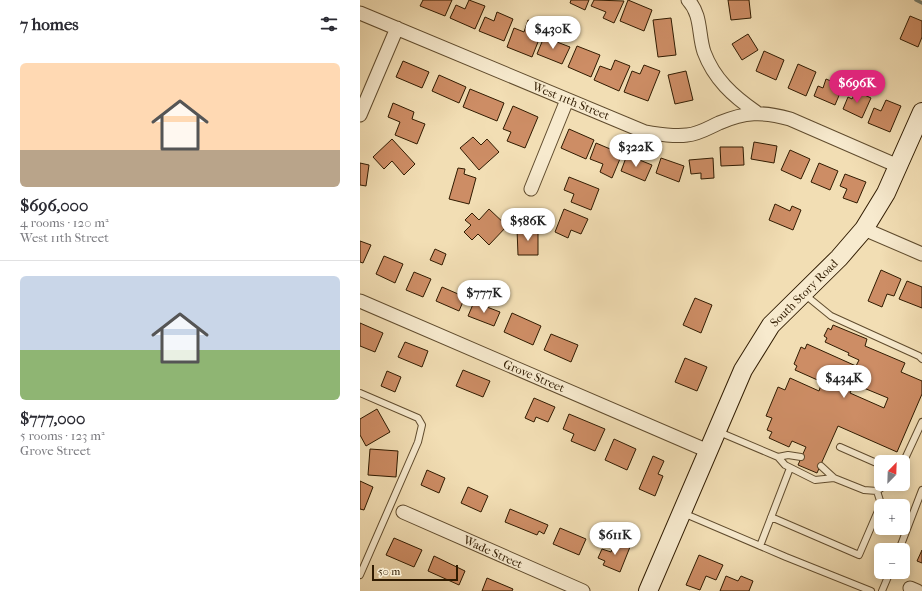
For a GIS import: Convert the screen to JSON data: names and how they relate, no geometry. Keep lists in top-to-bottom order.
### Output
{
  "streets": {
    "main road": ["South Story Road"],
    "street": ["West 11th Street", "Grove Street", "Wade Street"]
  },
  "crossings": [
    ["West 11th Street", "South Story Road"],
    ["South Story Road", "Grove Street"]
  ],
  "scale_bar": "50 m",
  "north": "top right",
  "page": {
    "heading": "7 homes",
    "price": [
      "$430K",
      "$696K",
      "$322K",
      "$586K",
      "$777K",
      "$434K",
      "$611K"
    ],
    "list": [
      {
        "name": "$696,000",
        "note": "4 rooms · 120 m² · West 11th Street"
      },
      {
        "name": "$777,000",
        "note": "5 rooms · 123 m² · Grove Street"
      }
    ],
    "map_buttons": ["+", "−"],
    "scale": "50 m"
  }
}
